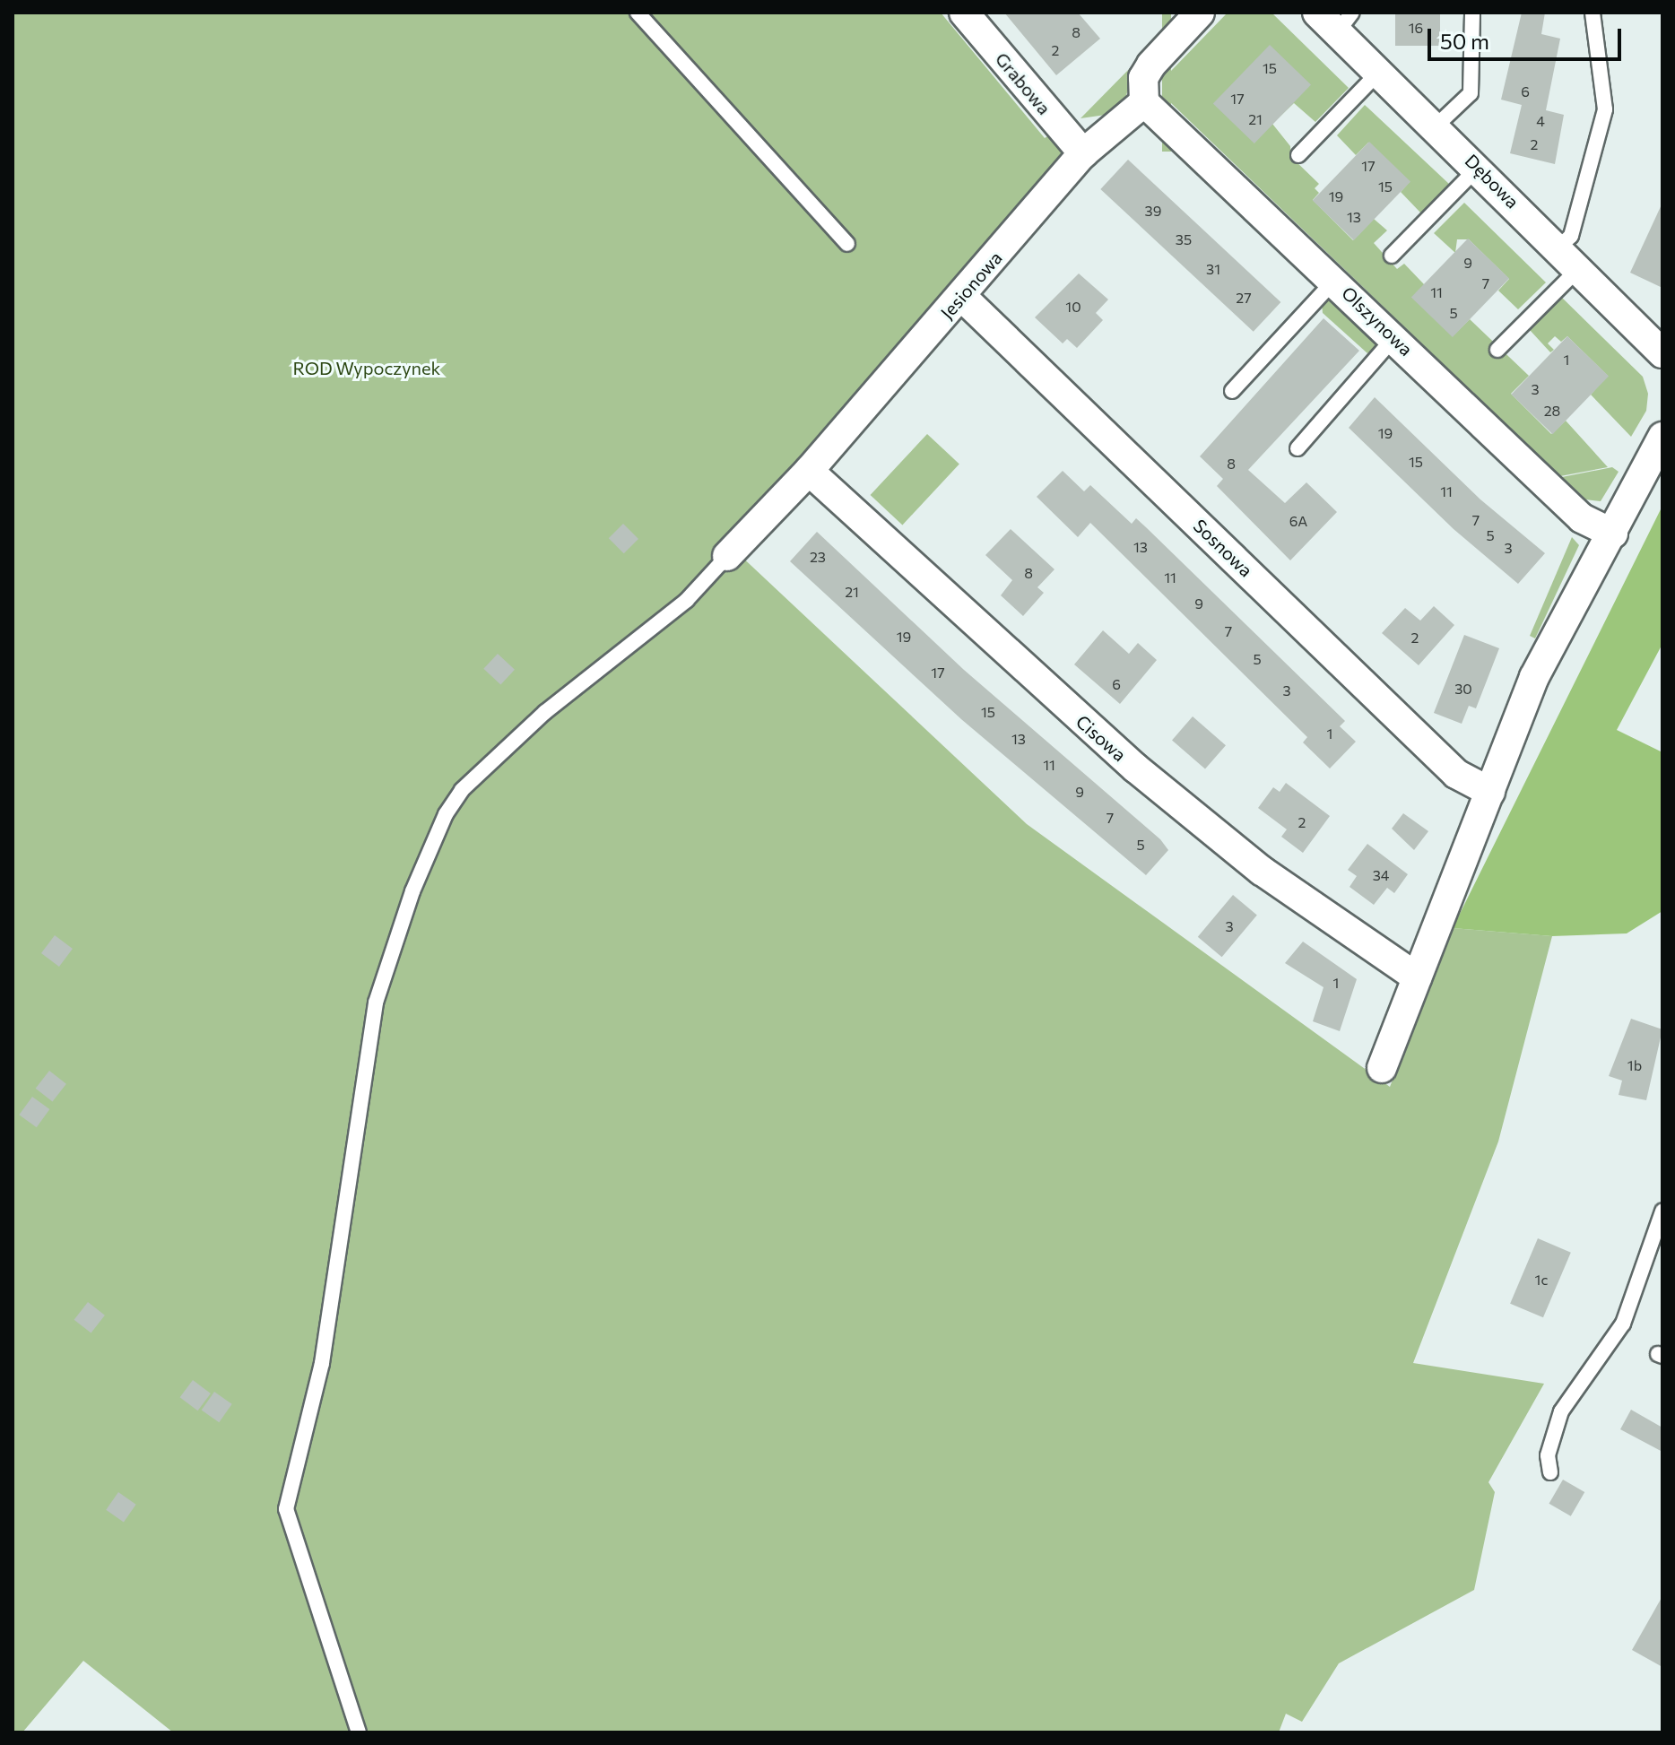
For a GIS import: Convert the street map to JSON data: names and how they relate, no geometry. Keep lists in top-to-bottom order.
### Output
{
  "streets": {
    "street": [
      "Grabowa",
      "Dębowa",
      "Jesionowa",
      "Olszynowa",
      "Sosnowa",
      "Cisowa"
    ]
  },
  "crossings": [
    ["Grabowa", "Jesionowa"],
    ["Jesionowa", "Olszynowa"],
    ["Jesionowa", "Sosnowa"],
    ["Jesionowa", "Cisowa"]
  ],
  "parks": ["ROD Wypoczynek"],
  "house_numbers": [
    "16",
    "8",
    "2",
    "15",
    "6",
    "17",
    "21",
    "4",
    "2",
    "17",
    "15",
    "19",
    "39",
    "13",
    "35",
    "9",
    "31",
    "7",
    "11",
    "27",
    "10",
    "5",
    "1",
    "3",
    "28",
    "19",
    "15",
    "8",
    "11",
    "7",
    "6A",
    "5",
    "13",
    "3",
    "23",
    "8",
    "11",
    "21",
    "9",
    "7",
    "19",
    "2",
    "5",
    "17",
    "6",
    "30",
    "3",
    "15",
    "1",
    "13",
    "11",
    "9",
    "7",
    "2",
    "5",
    "34",
    "3",
    "1",
    "1b",
    "1c"
  ],
  "scale_bar": "50 m"
}
